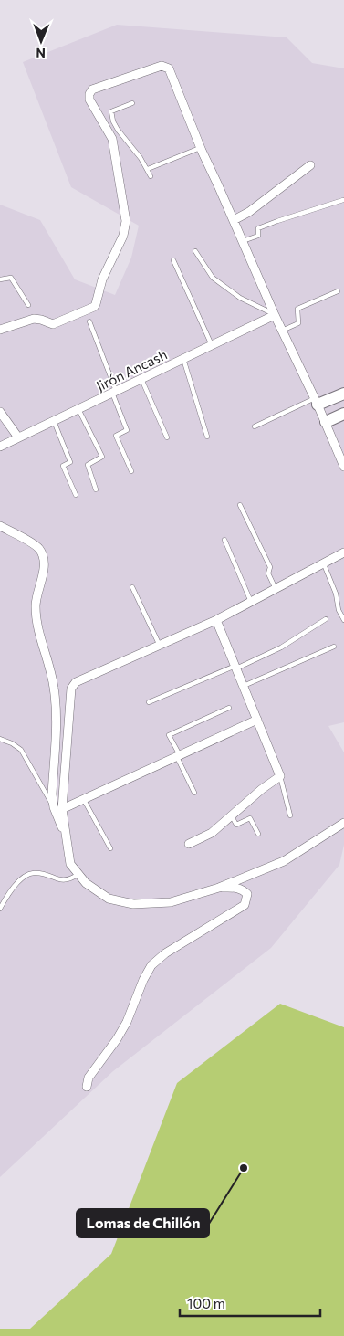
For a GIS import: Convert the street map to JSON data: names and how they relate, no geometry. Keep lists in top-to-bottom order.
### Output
{
  "streets": {
    "street": ["Jirón Ancash"]
  },
  "places": ["Lomas de Chillón"],
  "scale_bar": "100 m",
  "north": "bottom"
}
